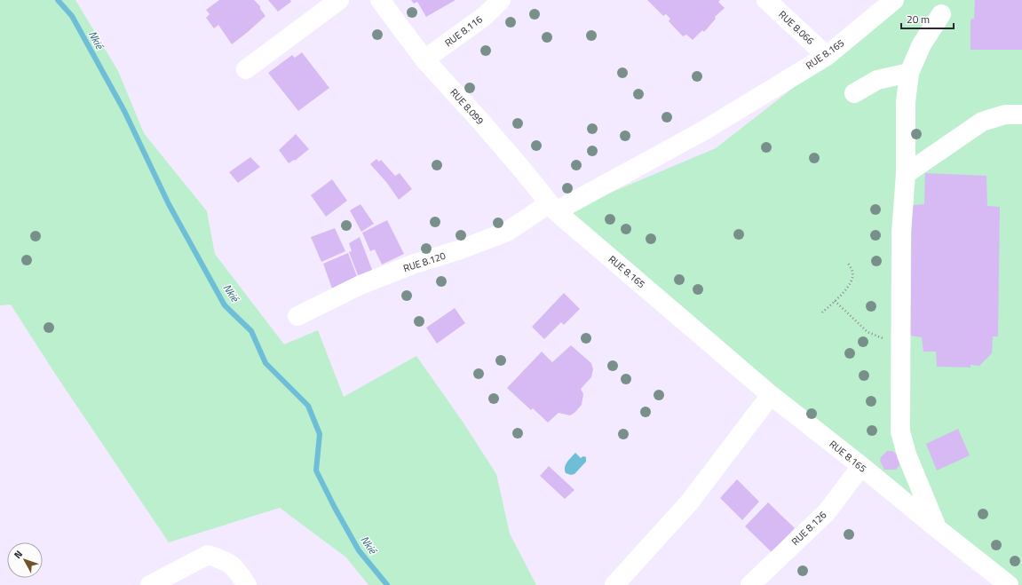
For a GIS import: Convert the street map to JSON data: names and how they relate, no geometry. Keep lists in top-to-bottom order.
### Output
{
  "streets": {
    "street": [
      "RUE 8.066",
      "RUE 8.116",
      "RUE 8.165",
      "RUE 8.099",
      "RUE 8.120",
      "RUE 8.126"
    ]
  },
  "crossings": [
    ["RUE 8.066", "RUE 8.165"],
    ["RUE 8.116", "RUE 8.099"],
    ["RUE 8.165", "RUE 8.099"],
    ["RUE 8.165", "RUE 8.120"],
    ["RUE 8.165", "RUE 8.126"],
    ["RUE 8.099", "RUE 8.120"]
  ],
  "water": ["Nkié"],
  "scale_bar": "20 m",
  "north": "top left"
}
